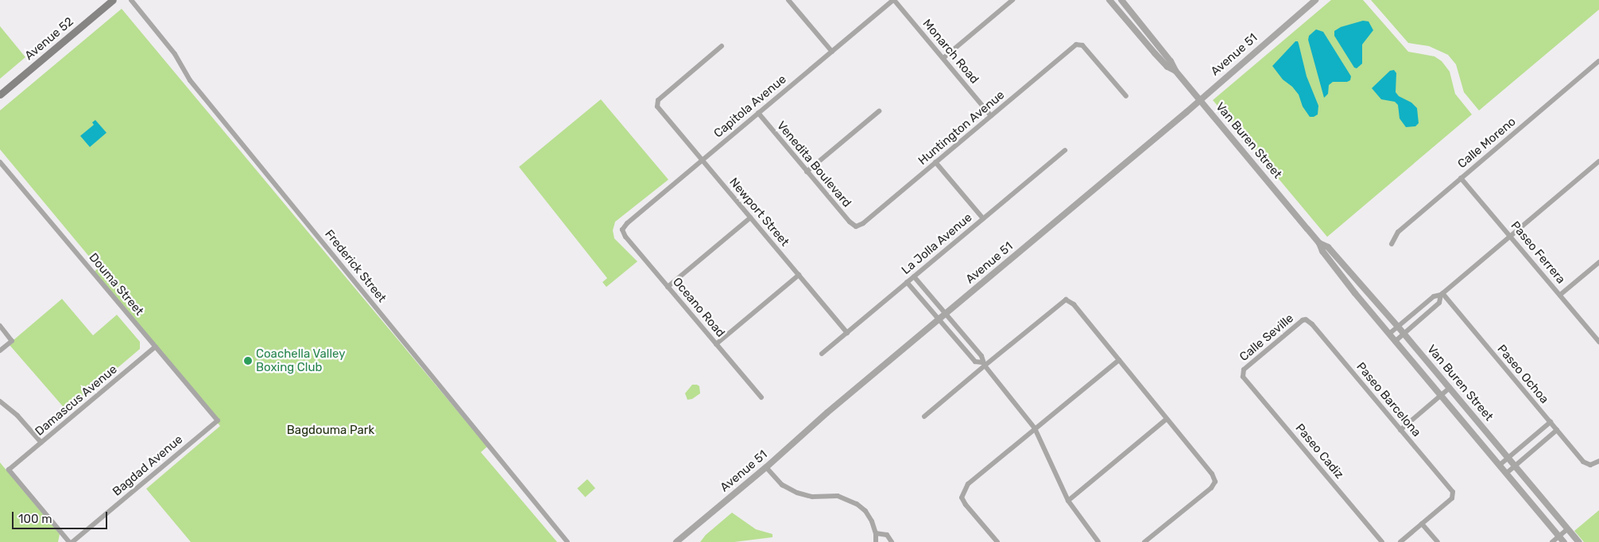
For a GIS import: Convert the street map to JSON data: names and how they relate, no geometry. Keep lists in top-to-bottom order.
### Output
{
  "streets": {
    "main road": ["Avenue 52"],
    "street": [
      "Monarch Road",
      "Avenue 51",
      "Capitola Avenue",
      "Huntington Avenue",
      "Van Buren Street",
      "Calle Moreno",
      "Venedita Boulevard",
      "Newport Street",
      "La Jolla Avenue",
      "Paseo Ferrera",
      "Frederick Street",
      "Douma Street",
      "Oceano Road",
      "Calle Seville",
      "Paseo Ochoa",
      "Paseo Barcelona",
      "Damascus Avenue",
      "Paseo Cadiz",
      "Bagdad Avenue"
    ]
  },
  "crossings": [
    ["Monarch Road", "Capitola Avenue"],
    ["Monarch Road", "Huntington Avenue"],
    ["Avenue 51", "Van Buren Street"],
    ["Capitola Avenue", "Venedita Boulevard"],
    ["Capitola Avenue", "Newport Street"],
    ["Capitola Avenue", "Oceano Road"],
    ["Huntington Avenue", "Venedita Boulevard"],
    ["Calle Moreno", "Paseo Ferrera"],
    ["Newport Street", "La Jolla Avenue"],
    ["Douma Street", "Damascus Avenue"],
    ["Douma Street", "Bagdad Avenue"],
    ["Calle Seville", "Paseo Barcelona"],
    ["Calle Seville", "Paseo Cadiz"],
    ["Damascus Avenue", "Bagdad Avenue"]
  ],
  "parks": ["Bagdouma Park"],
  "places": ["Coachella Valley Boxing Club"],
  "scale_bar": "100 m"
}
